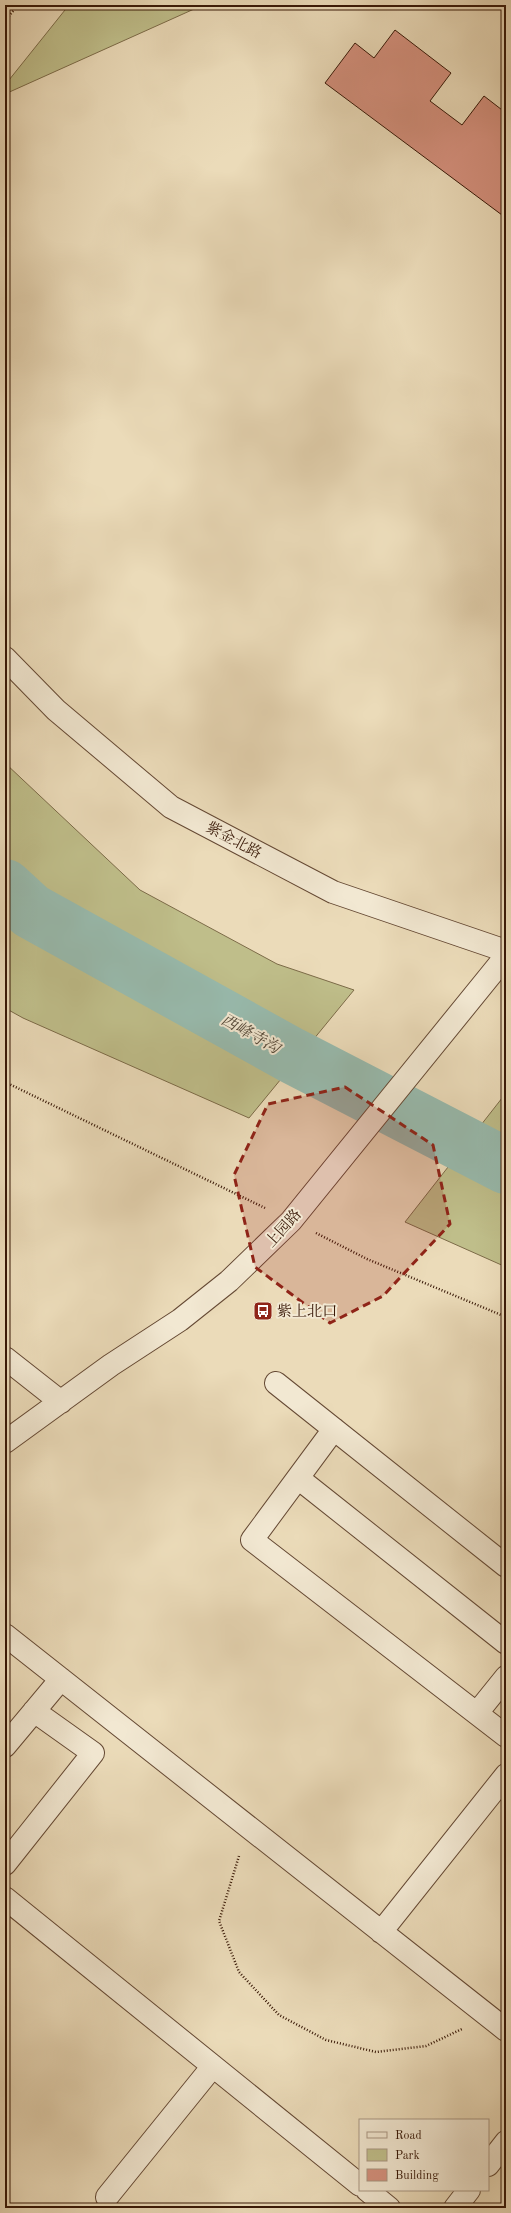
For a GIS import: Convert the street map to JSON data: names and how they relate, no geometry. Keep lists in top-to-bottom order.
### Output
{
  "streets": {
    "street": ["紫金北路", "上园路"]
  },
  "water": ["西峰寺沟"],
  "places": {
    "bus stop": ["紫上北口"]
  },
  "legend": ["Road", "Park", "Building"]
}
